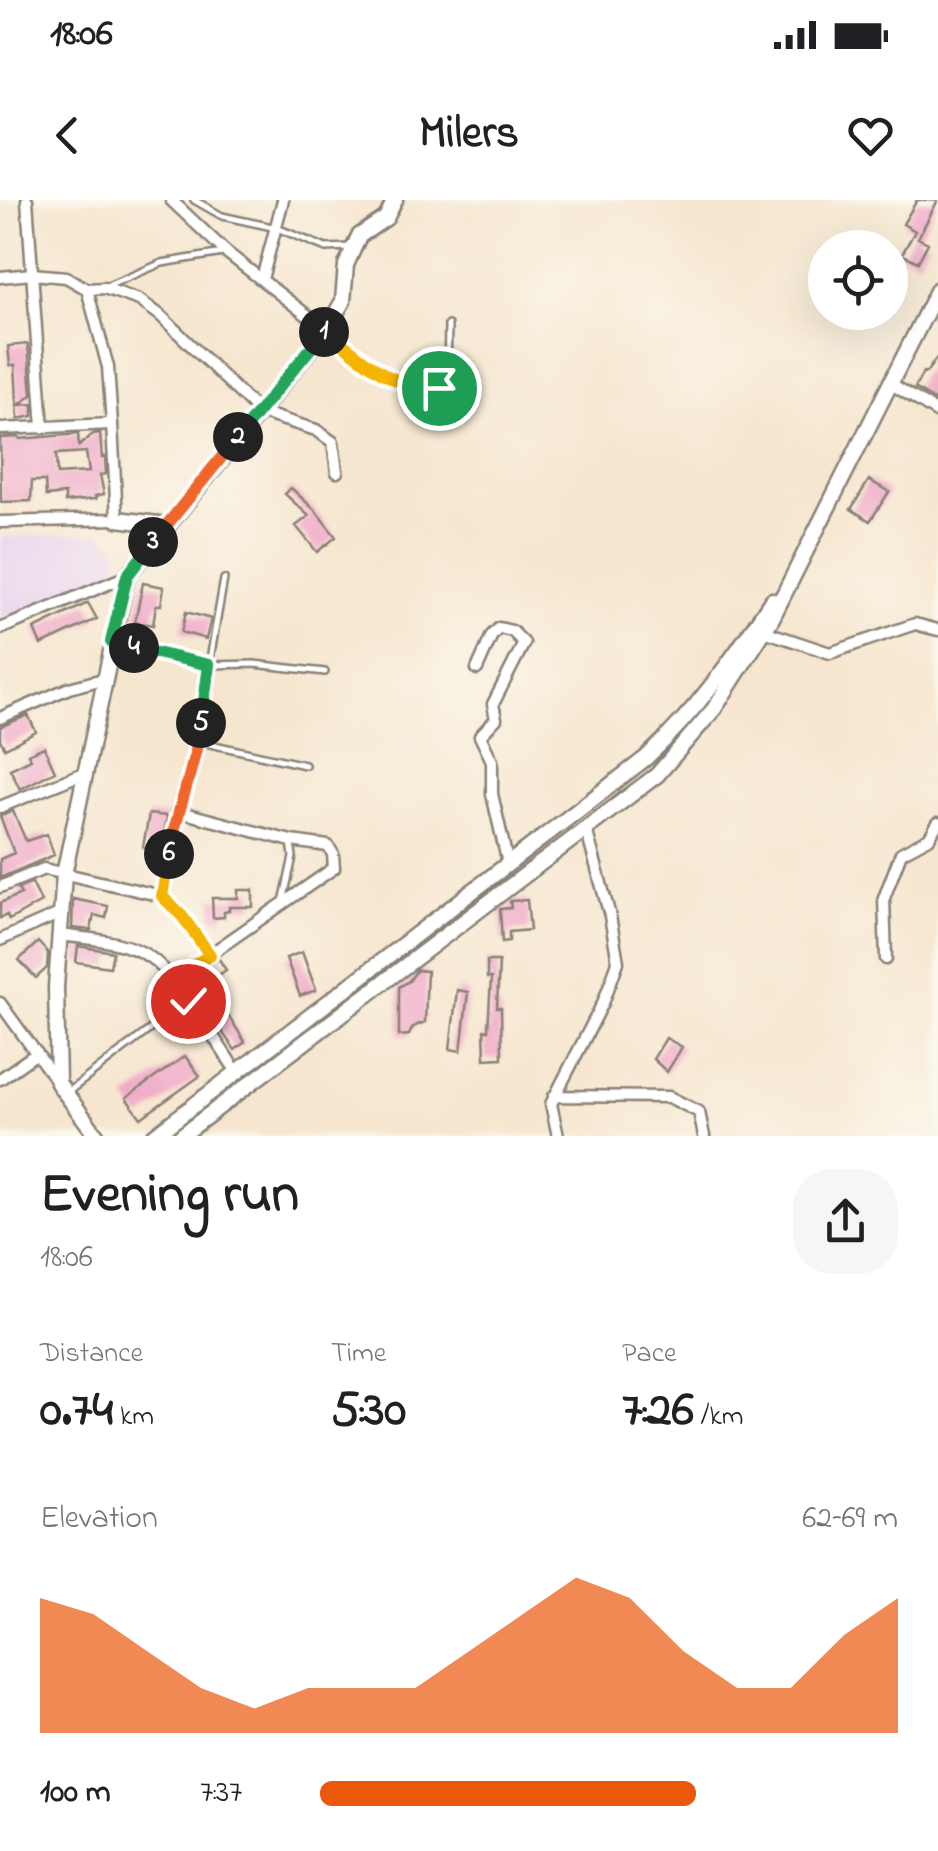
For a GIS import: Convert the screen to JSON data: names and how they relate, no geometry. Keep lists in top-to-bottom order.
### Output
{
  "page": {
    "status": "18:06",
    "header": "Milers",
    "pins": [
      "1",
      "2",
      "3",
      "4",
      "5",
      "6"
    ],
    "heading": ["Evening run", "18:06"],
    "stats": [
      ["Distance", "0.74 km"],
      ["Time", "5:30"],
      ["Pace", "7:26 /km"]
    ],
    "chart": ["Elevation", "62–69 m"],
    "list": [
      {
        "name": "100 m",
        "note": "7:37"
      }
    ]
  }
}
